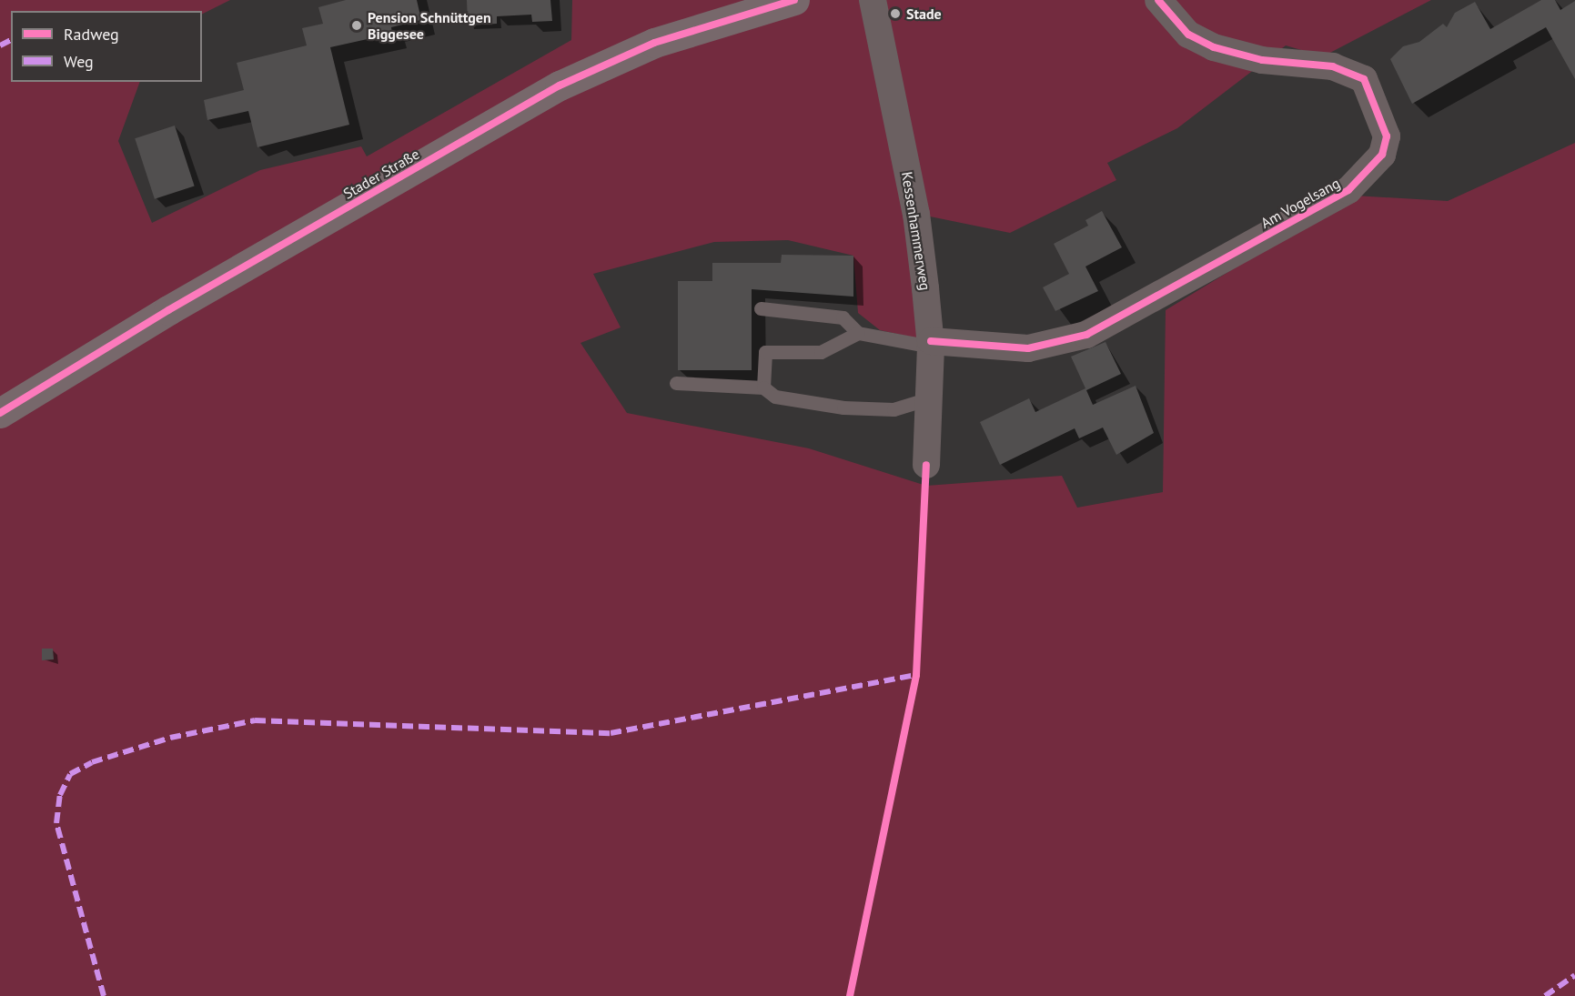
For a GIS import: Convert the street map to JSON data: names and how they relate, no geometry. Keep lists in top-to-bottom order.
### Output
{
  "streets": {
    "street": ["Stader Straße", "Am Vogelsang", "Kessenhammerweg"]
  },
  "crossings": [
    ["Am Vogelsang", "Kessenhammerweg"]
  ],
  "places": ["Stade", "Pension Schnüttgen Biggesee"],
  "legend": ["Radweg", "Weg"]
}
